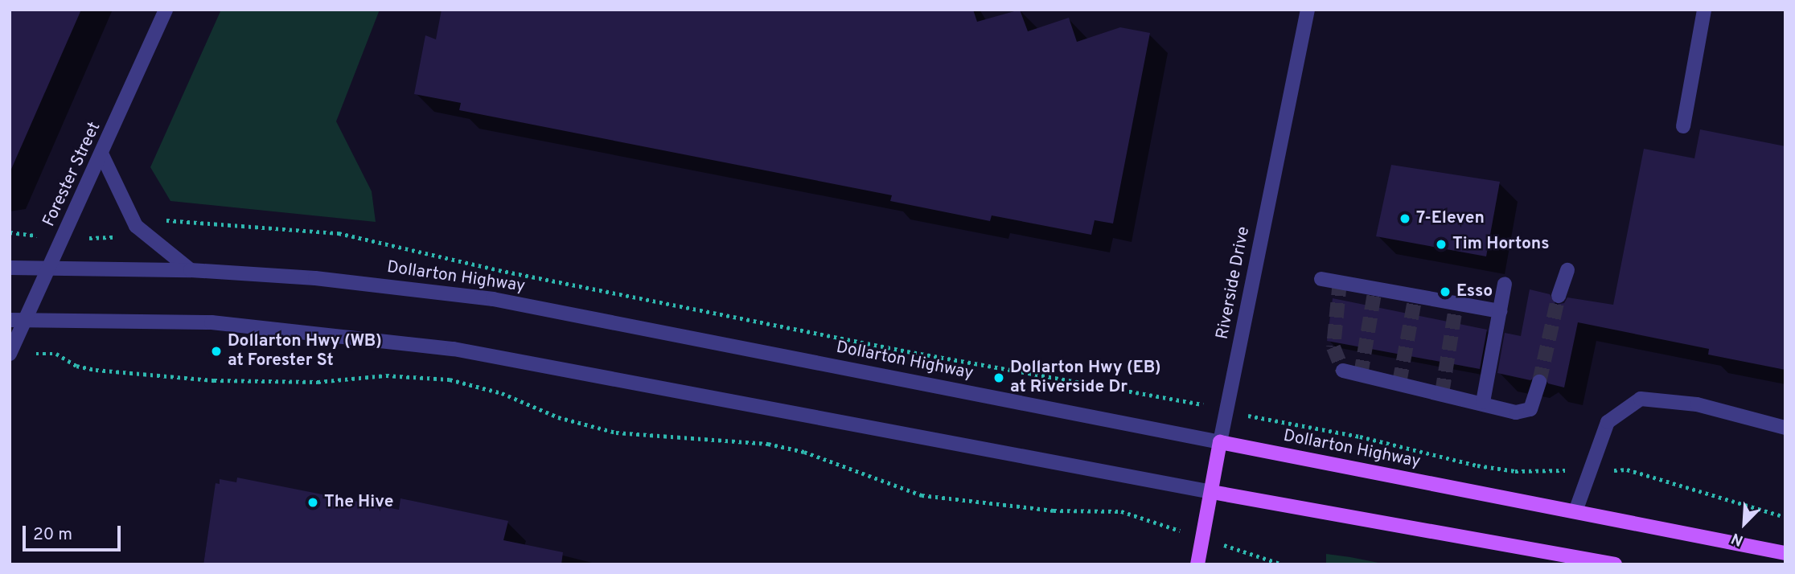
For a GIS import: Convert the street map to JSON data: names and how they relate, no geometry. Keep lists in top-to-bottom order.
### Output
{
  "streets": {
    "main road": ["Dollarton Highway", "Riverside Drive"],
    "street": ["Forester Street"]
  },
  "crossings": [
    ["Forester Street", "Dollarton Highway"],
    ["Dollarton Highway", "Riverside Drive"]
  ],
  "places": [
    "7-Eleven",
    "Tim Hortons",
    "Esso",
    "Dollarton Hwy (WB) at Forester St",
    "Dollarton Hwy (EB) at Riverside Dr",
    "The Hive"
  ],
  "scale_bar": "20 m",
  "north": "bottom left"
}
